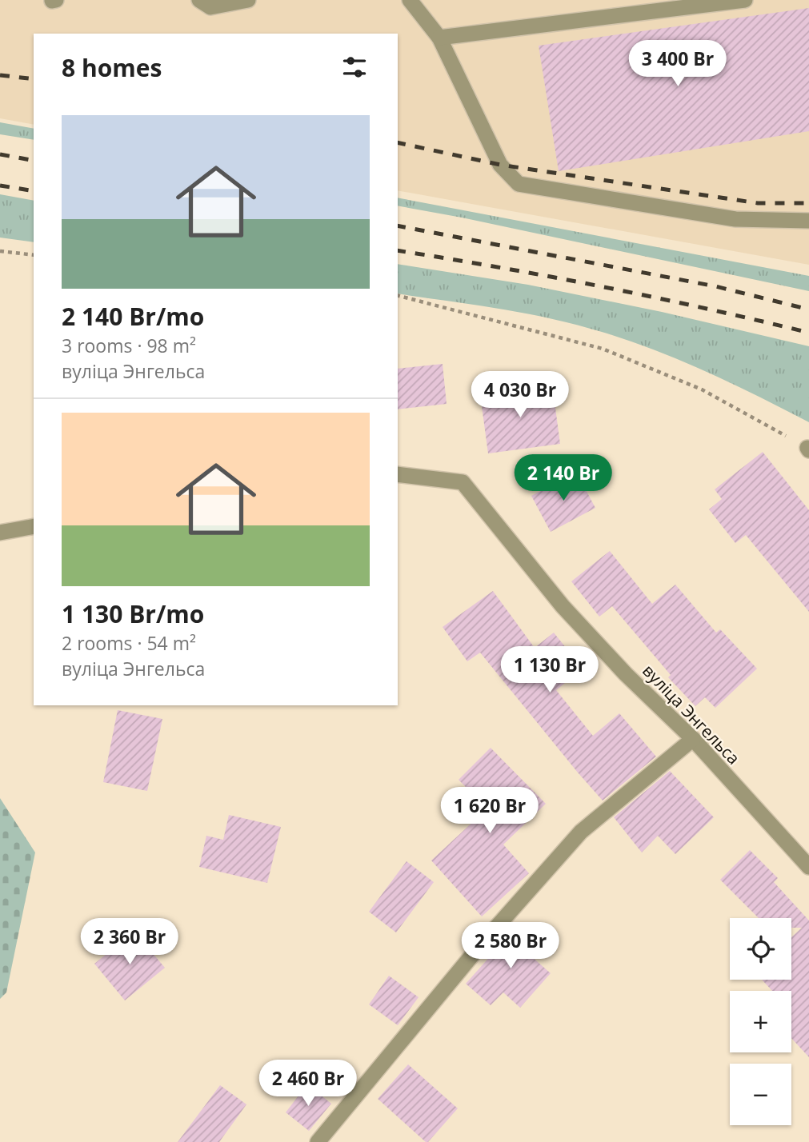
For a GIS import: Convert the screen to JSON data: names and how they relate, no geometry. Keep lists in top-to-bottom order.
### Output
{
  "streets": {
    "street": ["вуліца Энгельса"]
  },
  "page": {
    "heading": "8 homes",
    "price": [
      "3 400 Br",
      "4 030 Br",
      "2 140 Br",
      "1 130 Br",
      "1 620 Br",
      "2 360 Br",
      "2 580 Br",
      "2 460 Br"
    ],
    "list": [
      {
        "name": "2 140 Br/mo",
        "note": "3 rooms · 98 m² · вуліца Энгельса"
      },
      {
        "name": "1 130 Br/mo",
        "note": "2 rooms · 54 m² · вуліца Энгельса"
      }
    ],
    "map_buttons": ["+", "−"]
  }
}
